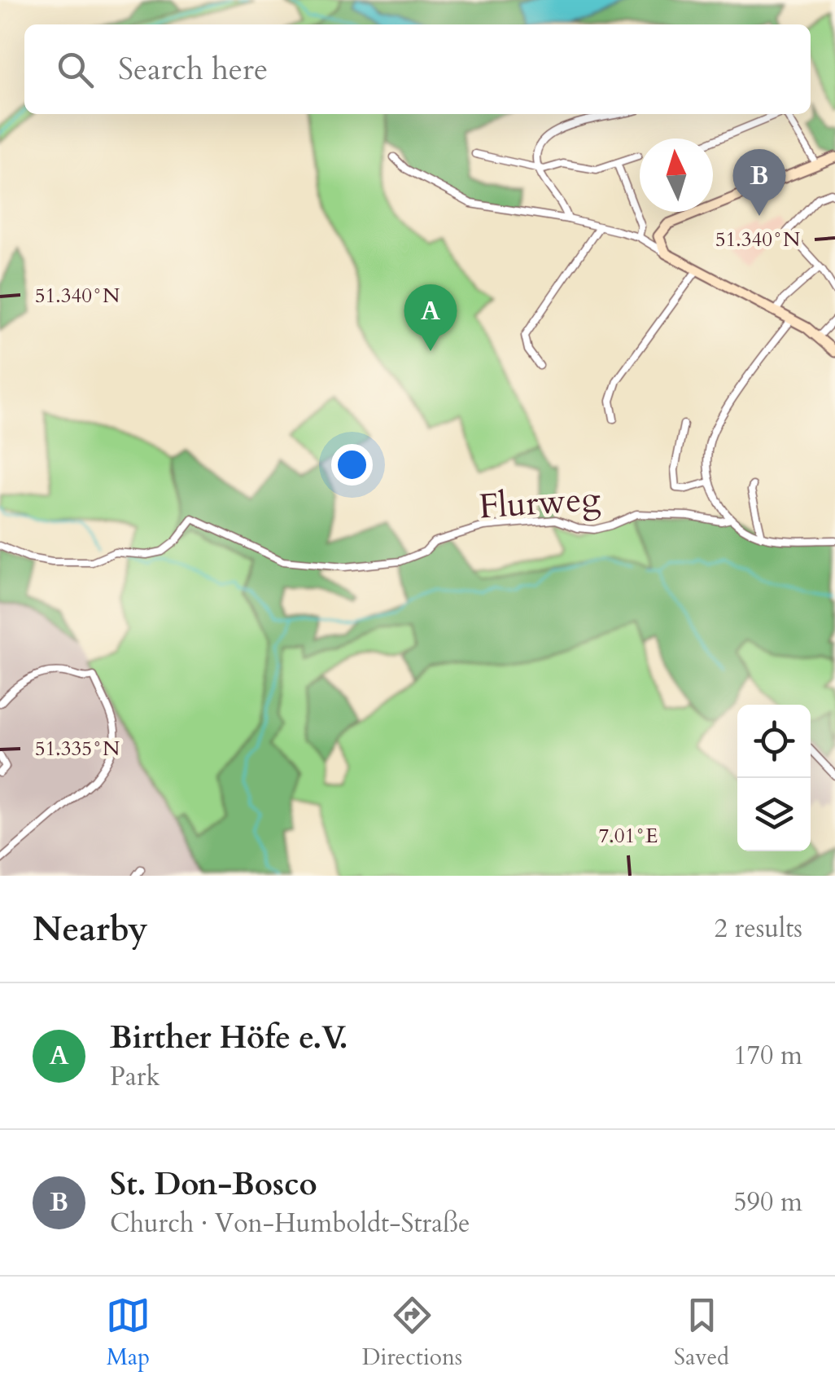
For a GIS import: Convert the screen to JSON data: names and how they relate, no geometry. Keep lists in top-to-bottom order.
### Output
{
  "streets": {
    "street": ["Flurweg"]
  },
  "north": "top",
  "page": {
    "search": "Search here",
    "pins": ["B", "A"],
    "heading": ["Nearby", "2 results"],
    "list": [
      {
        "mark": "A",
        "name": "Birther Höfe e.V.",
        "note": "Park",
        "value": "170 m"
      },
      {
        "mark": "B",
        "name": "St. Don-Bosco",
        "note": "Church · Von-Humboldt-Straße",
        "value": "590 m"
      }
    ],
    "nav": ["Map", "Directions", "Saved"]
  },
  "coordinates": ["51.340°N", "51.335°N", "7.01°E"]
}
